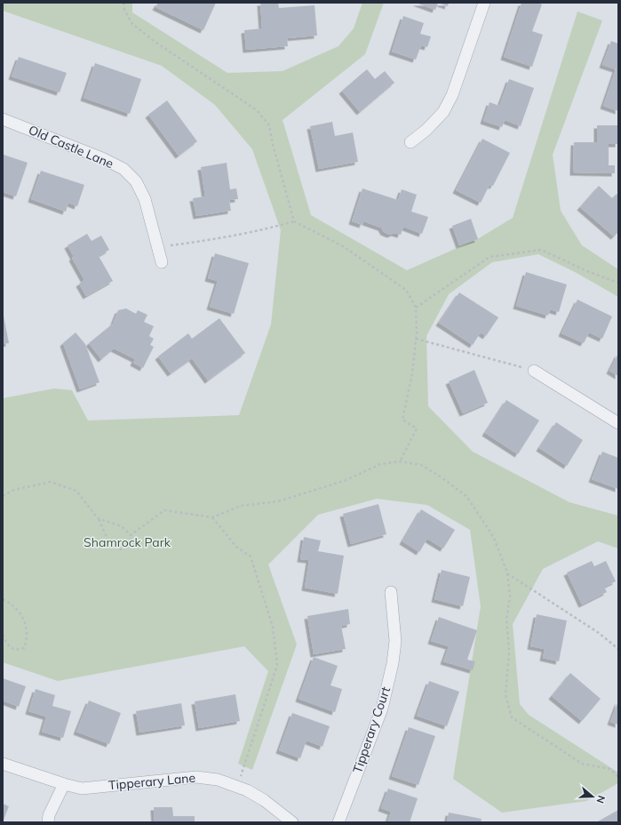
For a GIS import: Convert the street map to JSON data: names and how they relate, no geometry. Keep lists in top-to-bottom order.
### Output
{
  "streets": {
    "street": ["Old Castle Lane", "Tipperary Court", "Tipperary Lane"]
  },
  "parks": ["Shamrock Park"],
  "north": "right"
}
